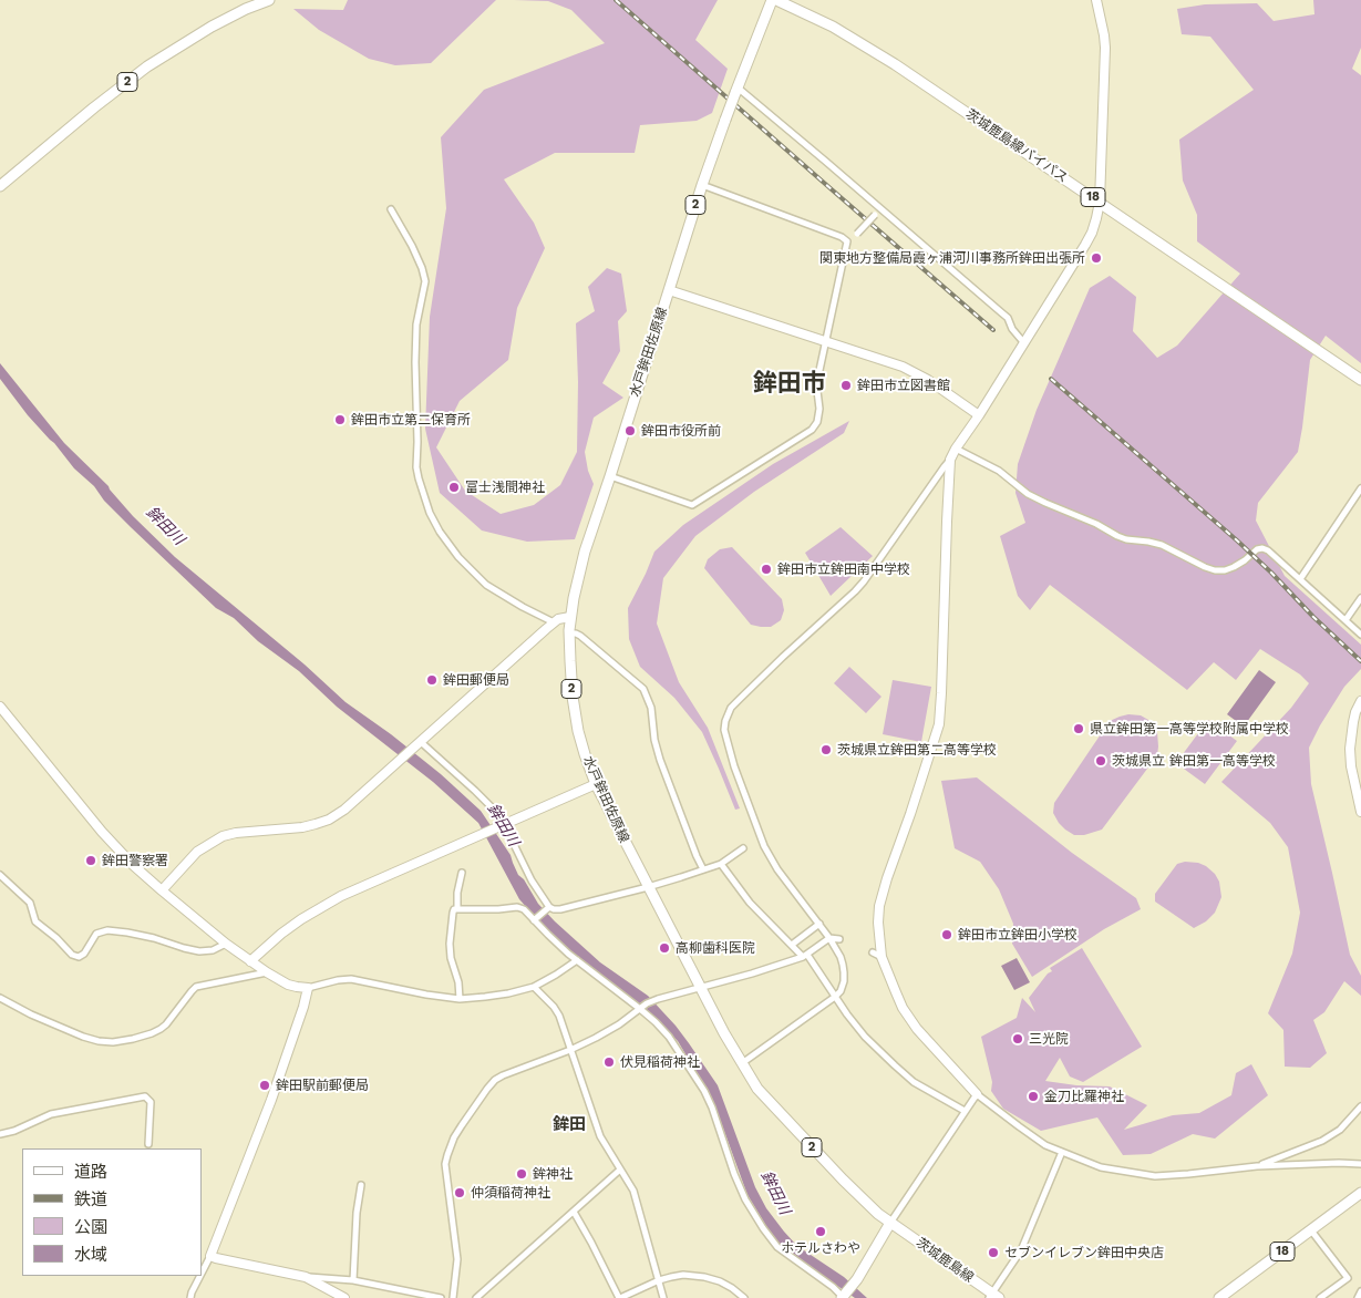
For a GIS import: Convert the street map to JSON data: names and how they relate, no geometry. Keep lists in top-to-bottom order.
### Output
{
  "streets": {
    "main road": [
      "2",
      "茨城鹿島線バイパス",
      "18",
      "水戸鉾田佐原線",
      "茨城鹿島線"
    ]
  },
  "crossings": [
    ["茨城鹿島線バイパス", "水戸鉾田佐原線"],
    ["水戸鉾田佐原線", "茨城鹿島線"]
  ],
  "districts": ["鉾田市", "鉾田"],
  "water": ["鉾田川"],
  "places": [
    "関東地方整備局霞ヶ浦河川事務所鉾田出張所",
    "鉾田市立図書館",
    "鉾田市立第二保育所",
    "鉾田市役所前",
    "富士浅間神社",
    "鉾田市立鉾田南中学校",
    "鉾田郵便局",
    "県立鉾田第一高等学校附属中学校",
    "茨城県立鉾田第二高等学校",
    "茨城県立 鉾田第一高等学校",
    "鉾田警察署",
    "鉾田市立鉾田小学校",
    "高柳歯科医院",
    "三光院",
    "伏見稲荷神社",
    "鉾田駅前郵便局",
    "金刀比羅神社",
    "鉾神社",
    "仲須稲荷神社",
    "ホテルさわや",
    "セブンイレブン鉾田中央店"
  ],
  "legend": [
    "道路",
    "鉄道",
    "公園",
    "水域"
  ]
}
